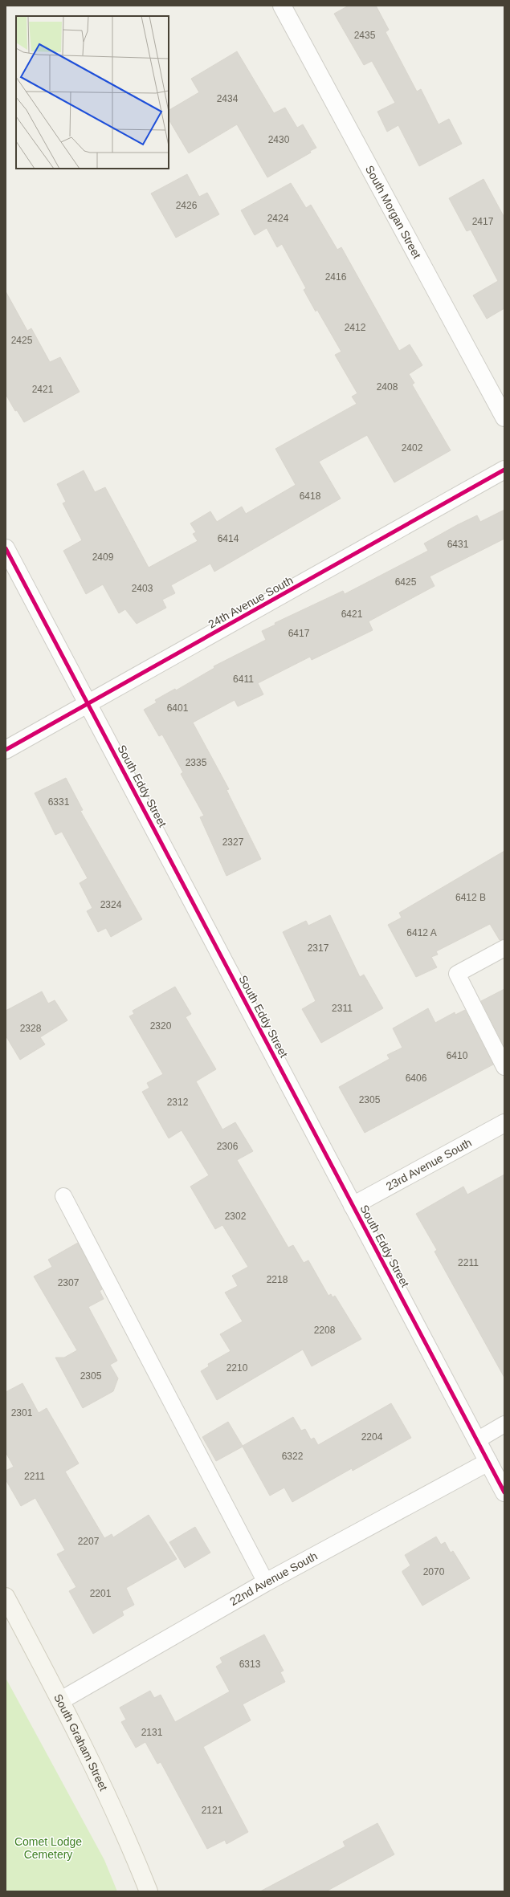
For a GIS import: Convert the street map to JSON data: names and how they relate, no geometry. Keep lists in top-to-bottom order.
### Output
{
  "streets": {
    "street": [
      "South Morgan Street",
      "24th Avenue South",
      "South Eddy Street",
      "23rd Avenue South",
      "22nd Avenue South",
      "South Graham Street"
    ]
  },
  "crossings": [
    ["24th Avenue South", "South Eddy Street"],
    ["South Eddy Street", "23rd Avenue South"],
    ["South Eddy Street", "22nd Avenue South"],
    ["22nd Avenue South", "South Graham Street"]
  ],
  "parks": ["Comet Lodge Cemetery"],
  "house_numbers": [
    "2435",
    "2434",
    "2430",
    "2426",
    "2424",
    "2417",
    "2416",
    "2412",
    "2425",
    "2408",
    "2421",
    "2402",
    "6418",
    "6414",
    "6431",
    "2409",
    "6425",
    "2403",
    "6421",
    "6417",
    "6411",
    "6401",
    "2335",
    "6331",
    "2327",
    "6412 B",
    "2324",
    "6412 A",
    "2317",
    "2311",
    "2320",
    "2328",
    "6410",
    "6406",
    "2305",
    "2312",
    "2306",
    "2302",
    "2211",
    "2218",
    "2307",
    "2208",
    "2210",
    "2305",
    "2301",
    "2204",
    "6322",
    "2211",
    "2207",
    "2070",
    "2201",
    "6313",
    "2131",
    "2121"
  ]
}
